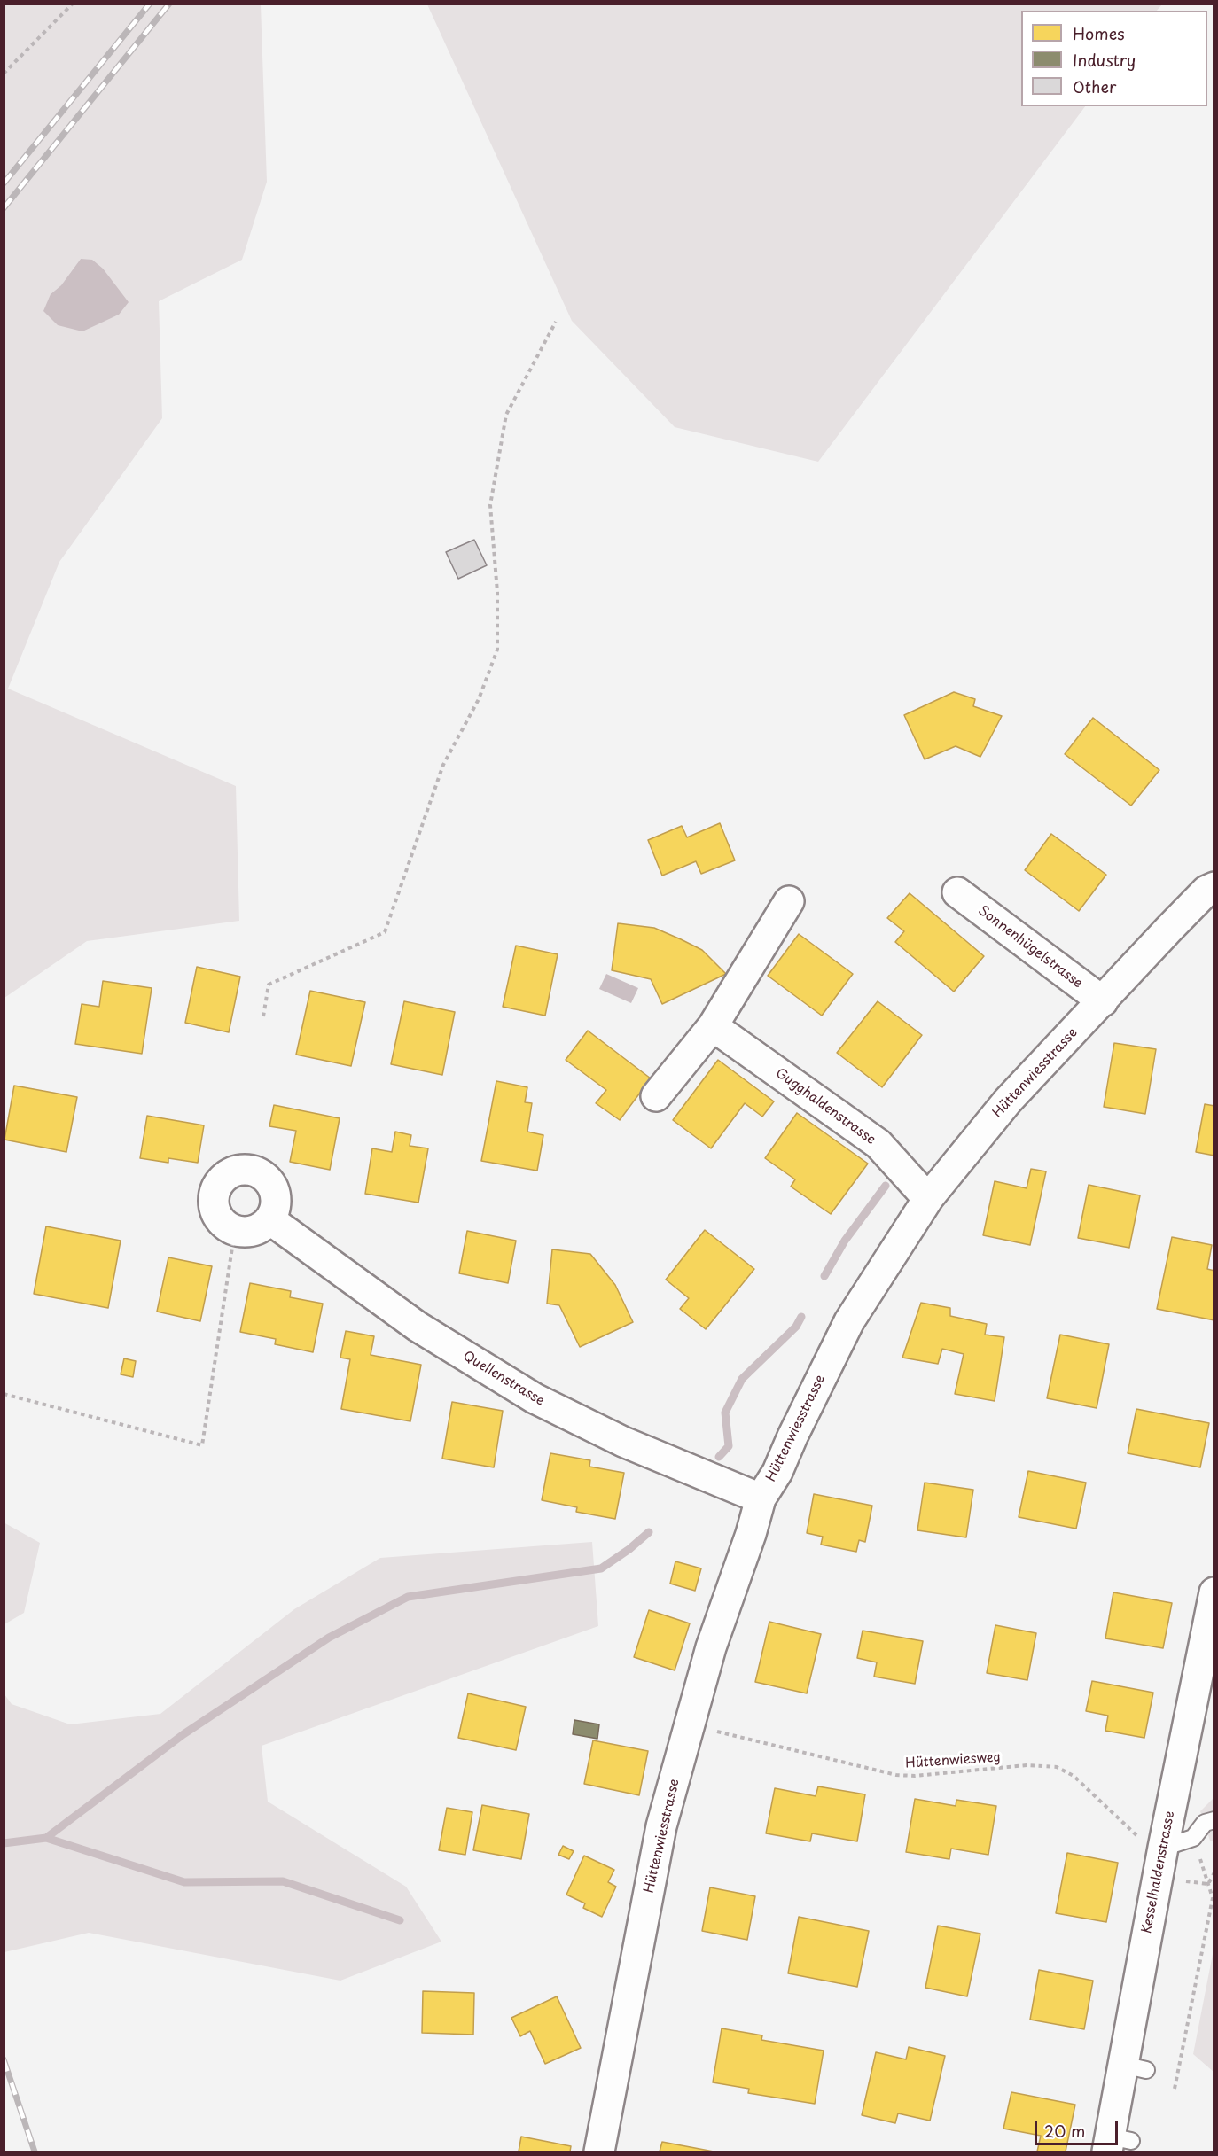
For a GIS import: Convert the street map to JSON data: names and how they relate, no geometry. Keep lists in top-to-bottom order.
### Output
{
  "streets": {
    "street": [
      "Sonnenhügelstrasse",
      "Hüttenwiesstrasse",
      "Gugghaldenstrasse",
      "Quellenstrasse",
      "Kesselhaldenstrasse"
    ],
    "path": ["Hüttenwiesweg"]
  },
  "crossings": [
    ["Sonnenhügelstrasse", "Hüttenwiesstrasse"],
    ["Hüttenwiesstrasse", "Gugghaldenstrasse"],
    ["Hüttenwiesstrasse", "Quellenstrasse"],
    ["Hüttenwiesweg", "Kesselhaldenstrasse"]
  ],
  "legend": ["Homes", "Industry", "Other"],
  "scale_bar": "20 m"
}
